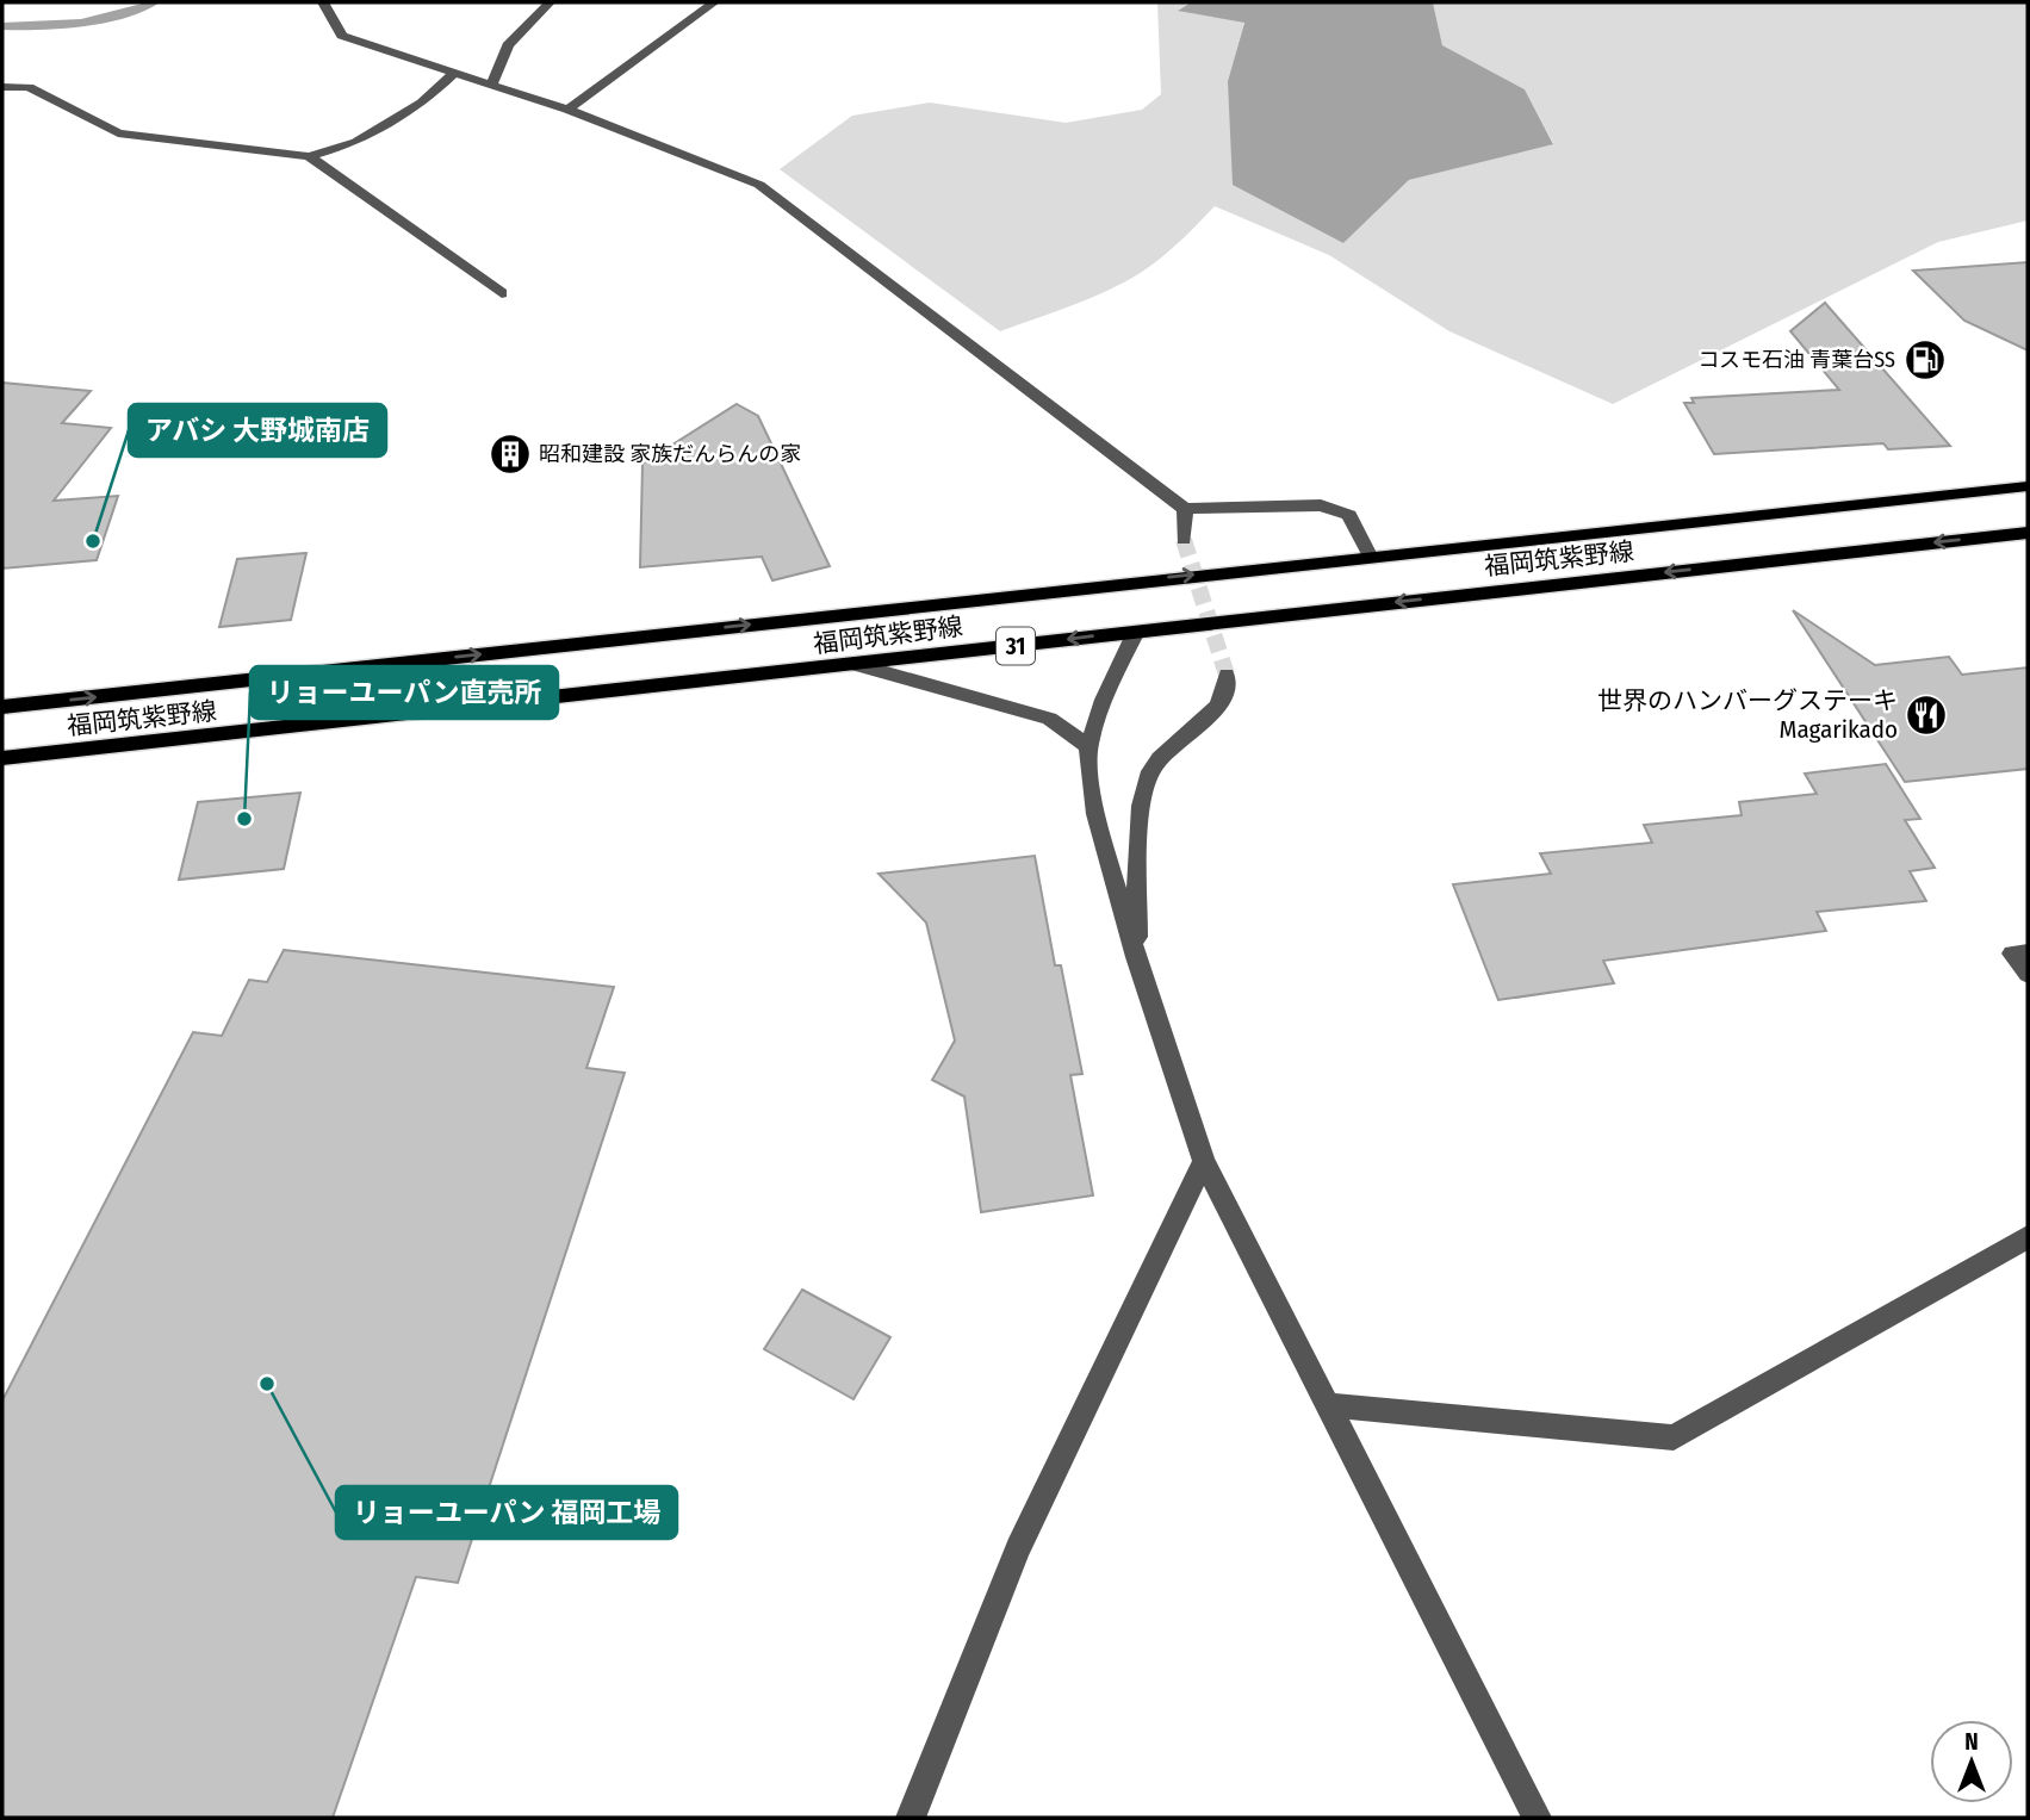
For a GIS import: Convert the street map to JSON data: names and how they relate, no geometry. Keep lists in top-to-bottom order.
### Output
{
  "streets": {
    "main road": ["福岡筑紫野線", "31"]
  },
  "places": {
    "fuel station": ["コスモ石油 青葉台SS"],
    "building": ["昭和建設 家族だんらんの家"],
    "other": ["アバシ 大野城南店", "リョーユーパン直売所", "リョーユーパン 福岡工場"],
    "restaurant": ["世界のハンバーグステーキ Magarikado"]
  },
  "north": "top"
}
